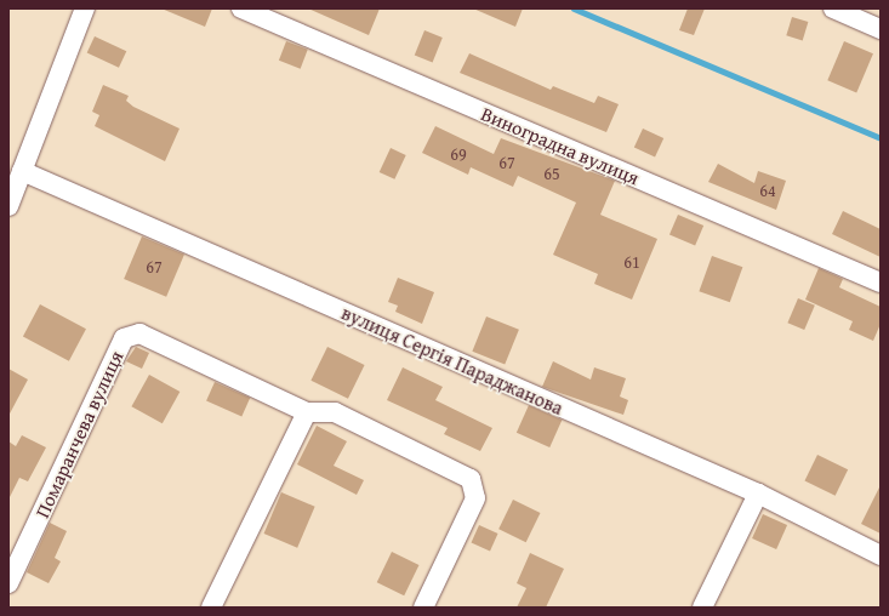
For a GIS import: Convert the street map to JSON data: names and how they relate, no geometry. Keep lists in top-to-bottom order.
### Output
{
  "streets": {
    "street": ["Виноградна вулиця", "вулиця Сергія Параджанова", "Помаранчева вулиця"]
  },
  "house_numbers": [
    "69",
    "67",
    "65",
    "64",
    "61",
    "67"
  ]
}
